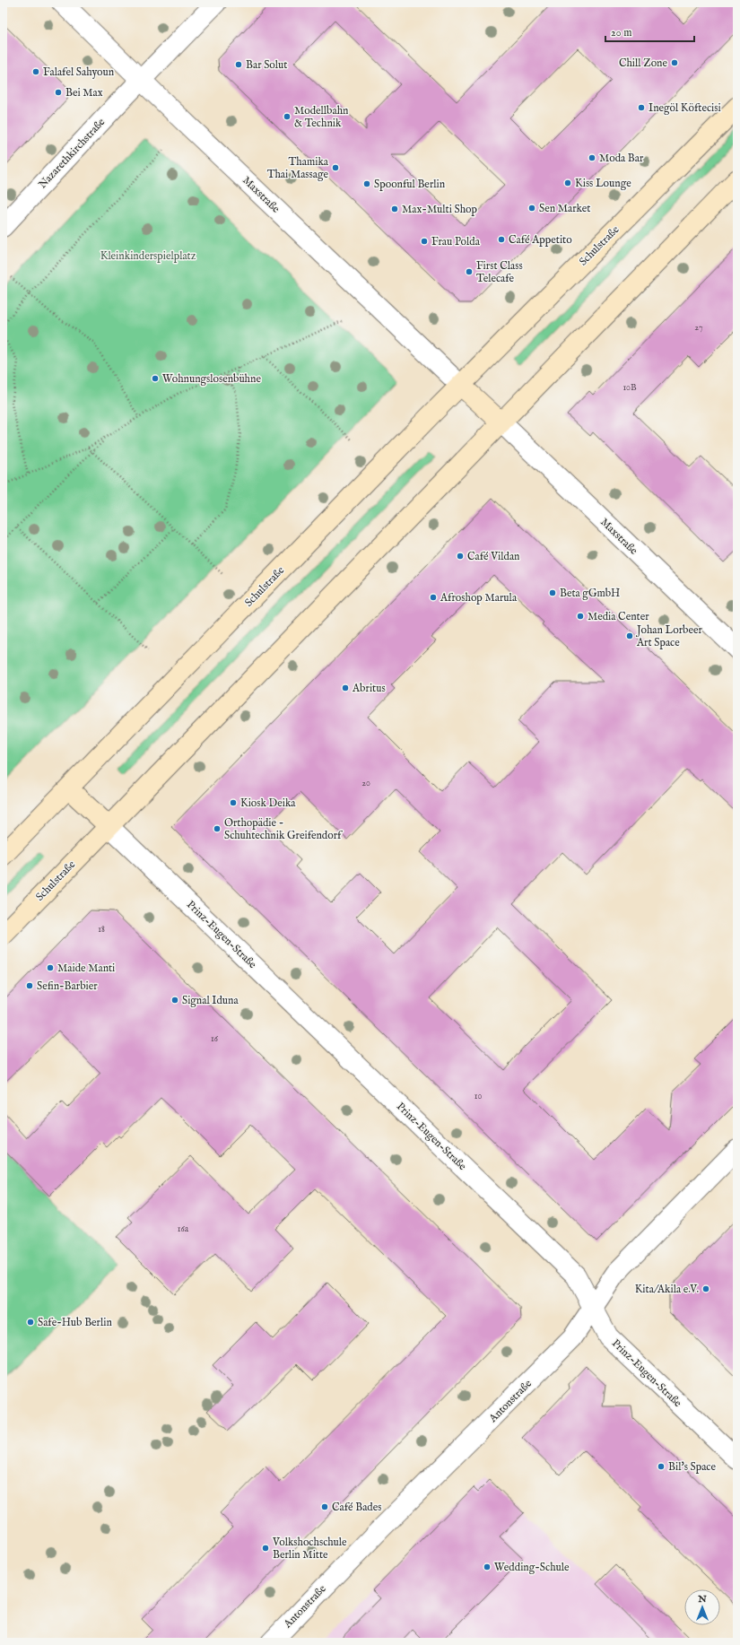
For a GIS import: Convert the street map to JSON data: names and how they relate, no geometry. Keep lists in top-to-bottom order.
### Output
{
  "streets": {
    "main road": ["Schulstraße"],
    "street": [
      "Nazarethkirchstraße",
      "Maxstraße",
      "Prinz-Eugen-Straße",
      "Antonstraße"
    ]
  },
  "crossings": [
    ["Nazarethkirchstraße", "Maxstraße"],
    ["Maxstraße", "Schulstraße"],
    ["Schulstraße", "Prinz-Eugen-Straße"],
    ["Prinz-Eugen-Straße", "Antonstraße"]
  ],
  "parks": ["Kleinkinderspielplatz"],
  "places": [
    "Chill Zone",
    "Bar Solut",
    "Falafel Sahyoun",
    "Bei Max",
    "Inegöl Köftecisi",
    "Modellbahn & Technik",
    "Moda Bar",
    "Thamika Thai Massage",
    "Kiss Lounge",
    "Spoonful Berlin",
    "Sen Market",
    "Max-Multi Shop",
    "Café Appetito",
    "Frau Polda",
    "First Class Telecafe",
    "Wohnungslosenbühne",
    "Café Vildan",
    "Beta gGmbH",
    "Afroshop Marula",
    "Media Center",
    "Johan Lorbeer Art Space",
    "Abritus",
    "Kiosk Deika",
    "Orthopädie - Schuhtechnik Greifendorf",
    "Maide Manti",
    "Sefin-Barbier",
    "Signal Iduna",
    "Kita/Akila e.V.",
    "Safe-Hub Berlin",
    "Bil's Space",
    "Café Bades",
    "Volkshochschule Berlin Mitte",
    "Wedding-Schule"
  ],
  "house_numbers": [
    "27",
    "10B",
    "20",
    "18",
    "16",
    "10",
    "16a"
  ],
  "scale_bar": "20 m",
  "north": "top"
}
